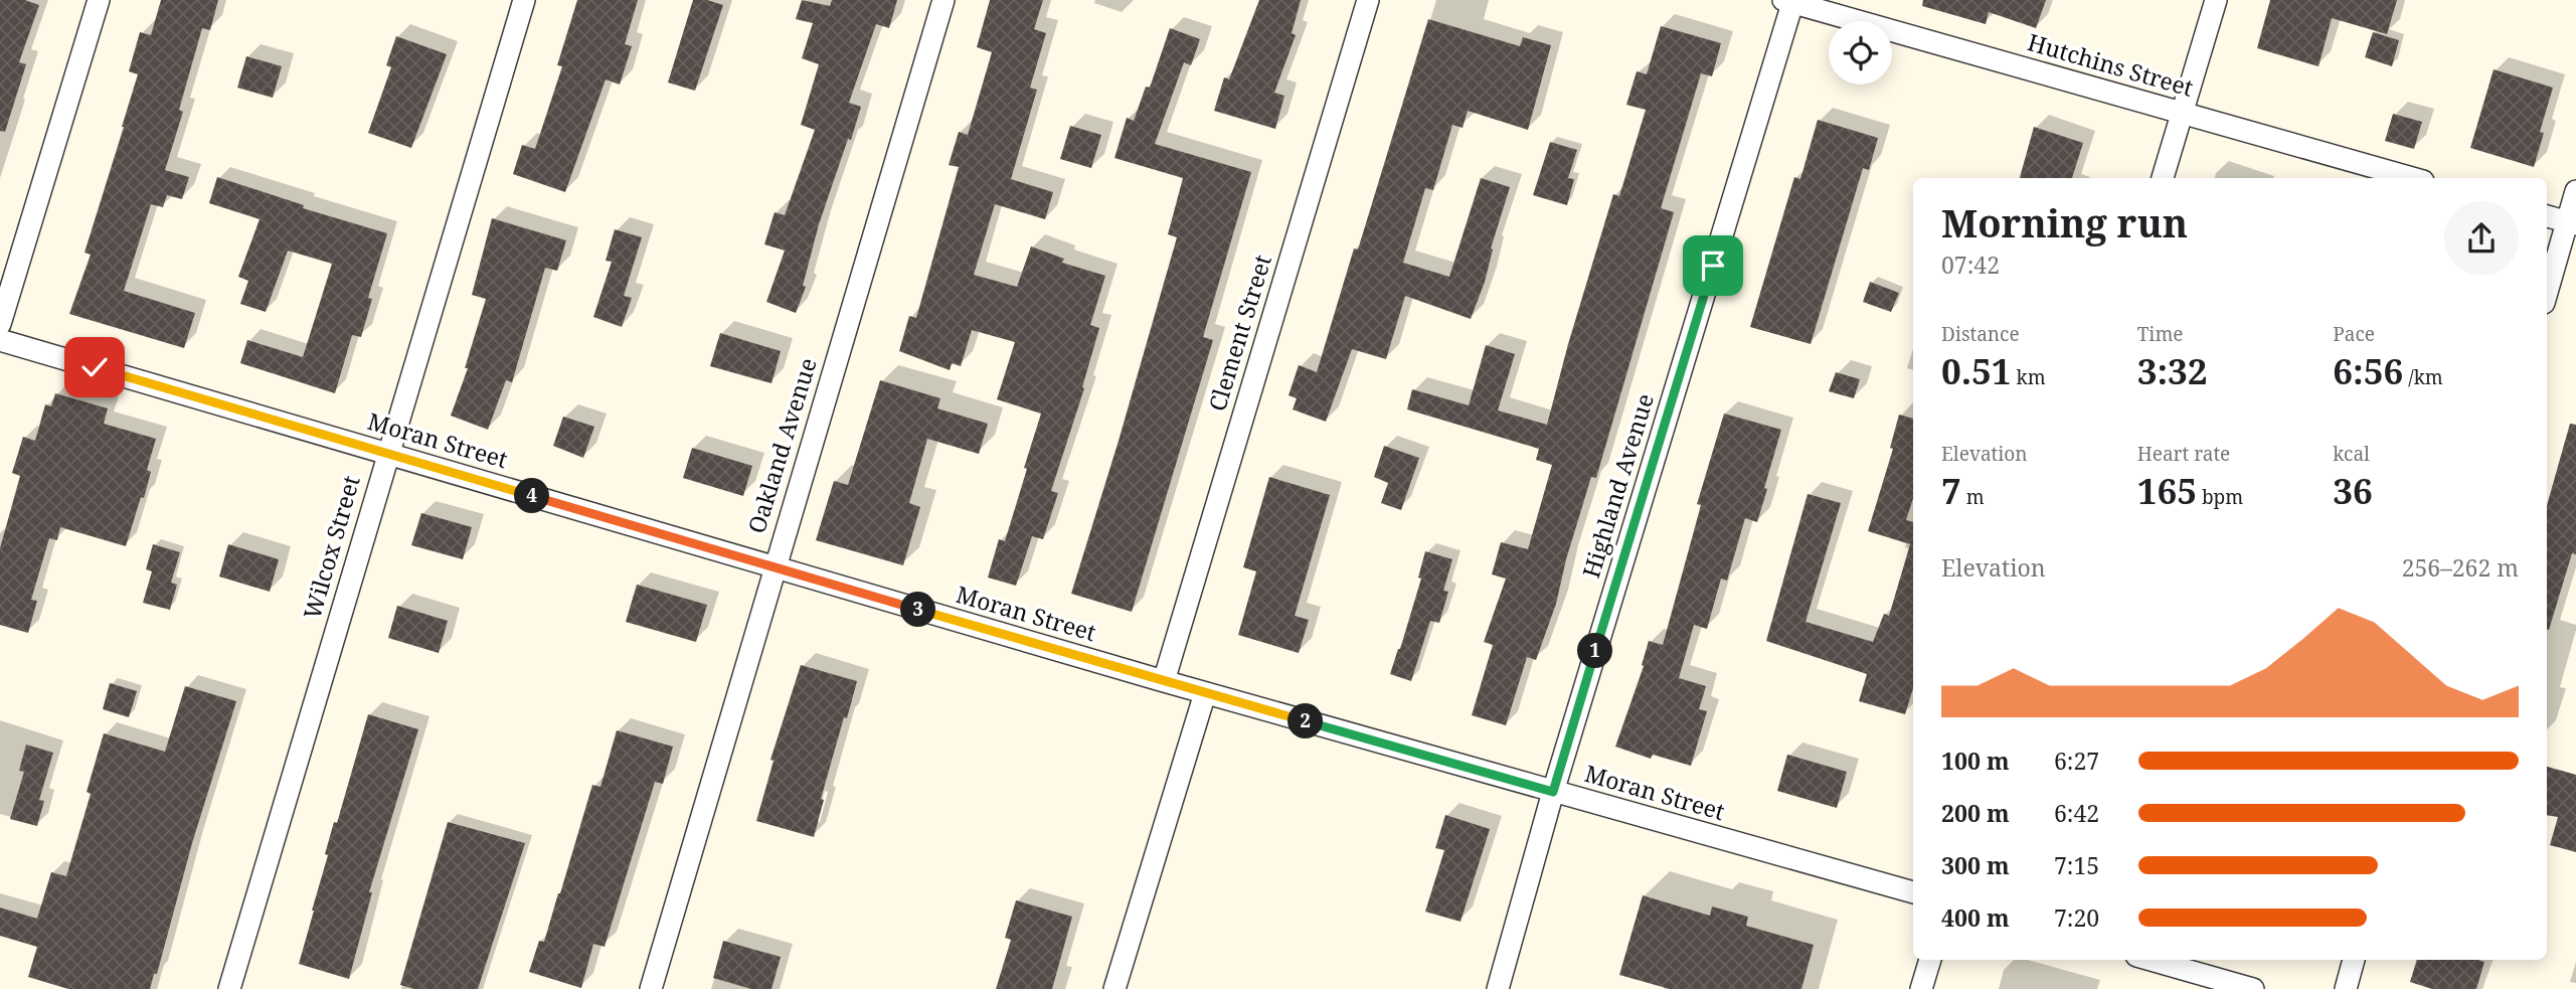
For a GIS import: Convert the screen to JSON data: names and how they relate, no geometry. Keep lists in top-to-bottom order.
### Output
{
  "streets": {
    "street": [
      "Hutchins Street",
      "Clement Street",
      "Moran Street",
      "Oakland Avenue",
      "Highland Avenue",
      "Wilcox Street"
    ]
  },
  "crossings": [
    ["Hutchins Street", "Highland Avenue"],
    ["Clement Street", "Moran Street"],
    ["Moran Street", "Oakland Avenue"],
    ["Moran Street", "Highland Avenue"],
    ["Moran Street", "Wilcox Street"]
  ],
  "page": {
    "heading": ["Morning run", "07:42"],
    "stats": [
      ["Distance", "0.51 km"],
      ["Time", "3:32"],
      ["Pace", "6:56 /km"],
      ["Elevation", "7 m"],
      ["Heart rate", "165 bpm"],
      ["kcal", "36"]
    ],
    "pins": [
      "4",
      "3",
      "1",
      "2"
    ],
    "chart": ["Elevation", "256–262 m"],
    "list": [
      {
        "name": "100 m",
        "note": "6:27"
      },
      {
        "name": "200 m",
        "note": "6:42"
      },
      {
        "name": "300 m",
        "note": "7:15"
      },
      {
        "name": "400 m",
        "note": "7:20"
      }
    ]
  }
}
